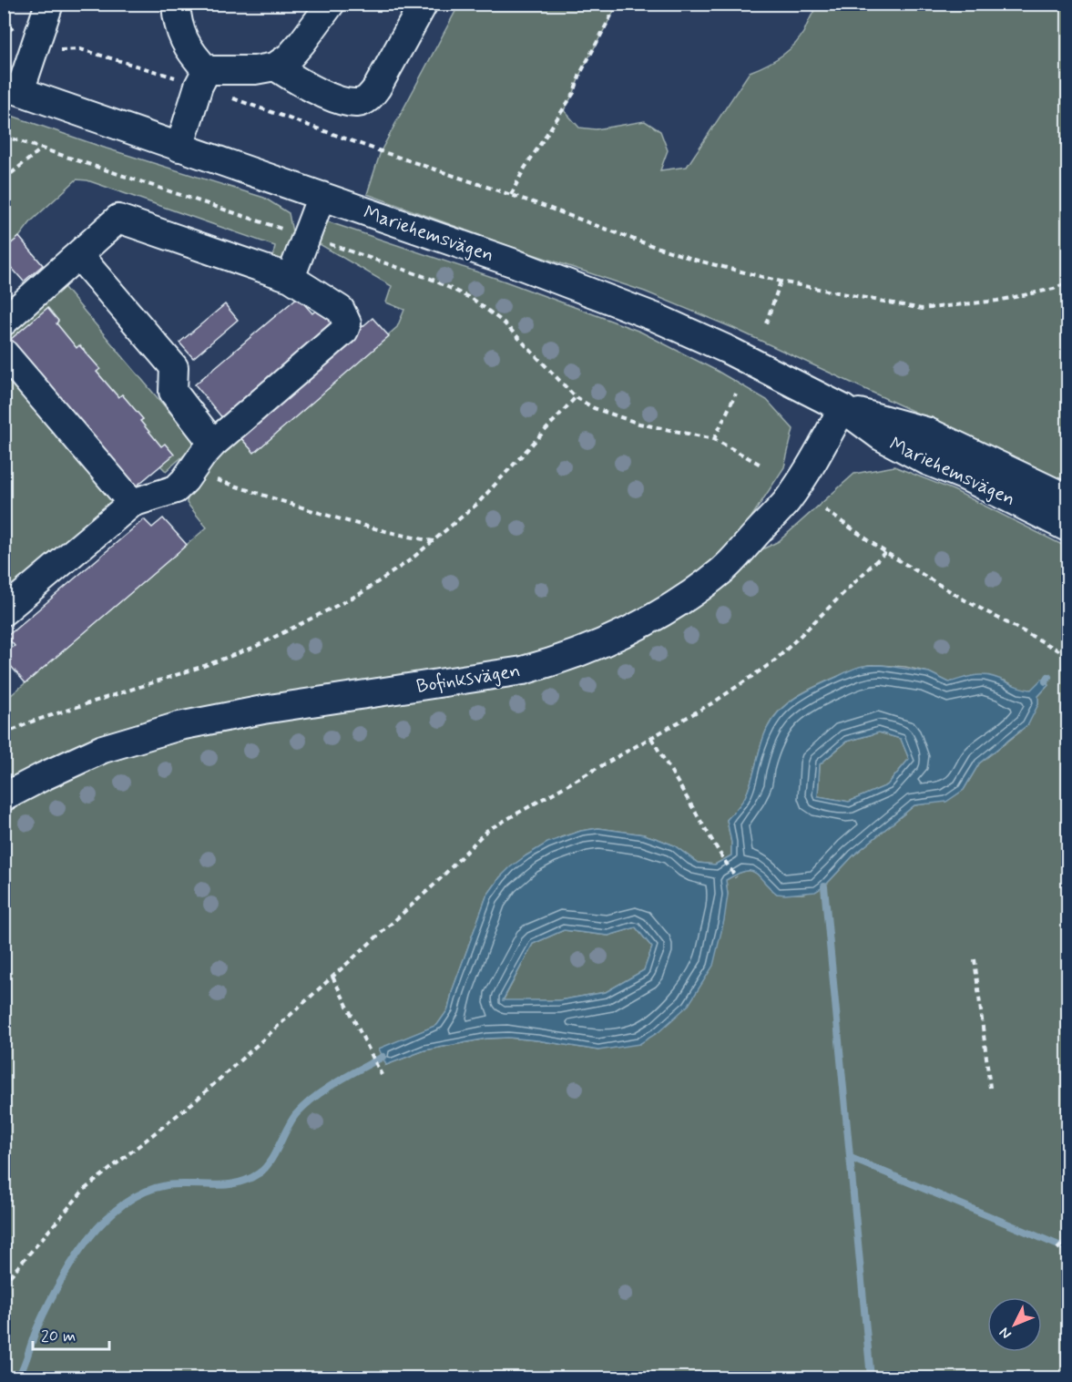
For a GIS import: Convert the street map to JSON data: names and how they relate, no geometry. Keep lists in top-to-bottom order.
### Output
{
  "streets": {
    "street": ["Mariehemsvägen", "Bofinksvägen"]
  },
  "crossings": [
    ["Mariehemsvägen", "Bofinksvägen"]
  ],
  "scale_bar": "20 m",
  "north": "bottom left"
}
